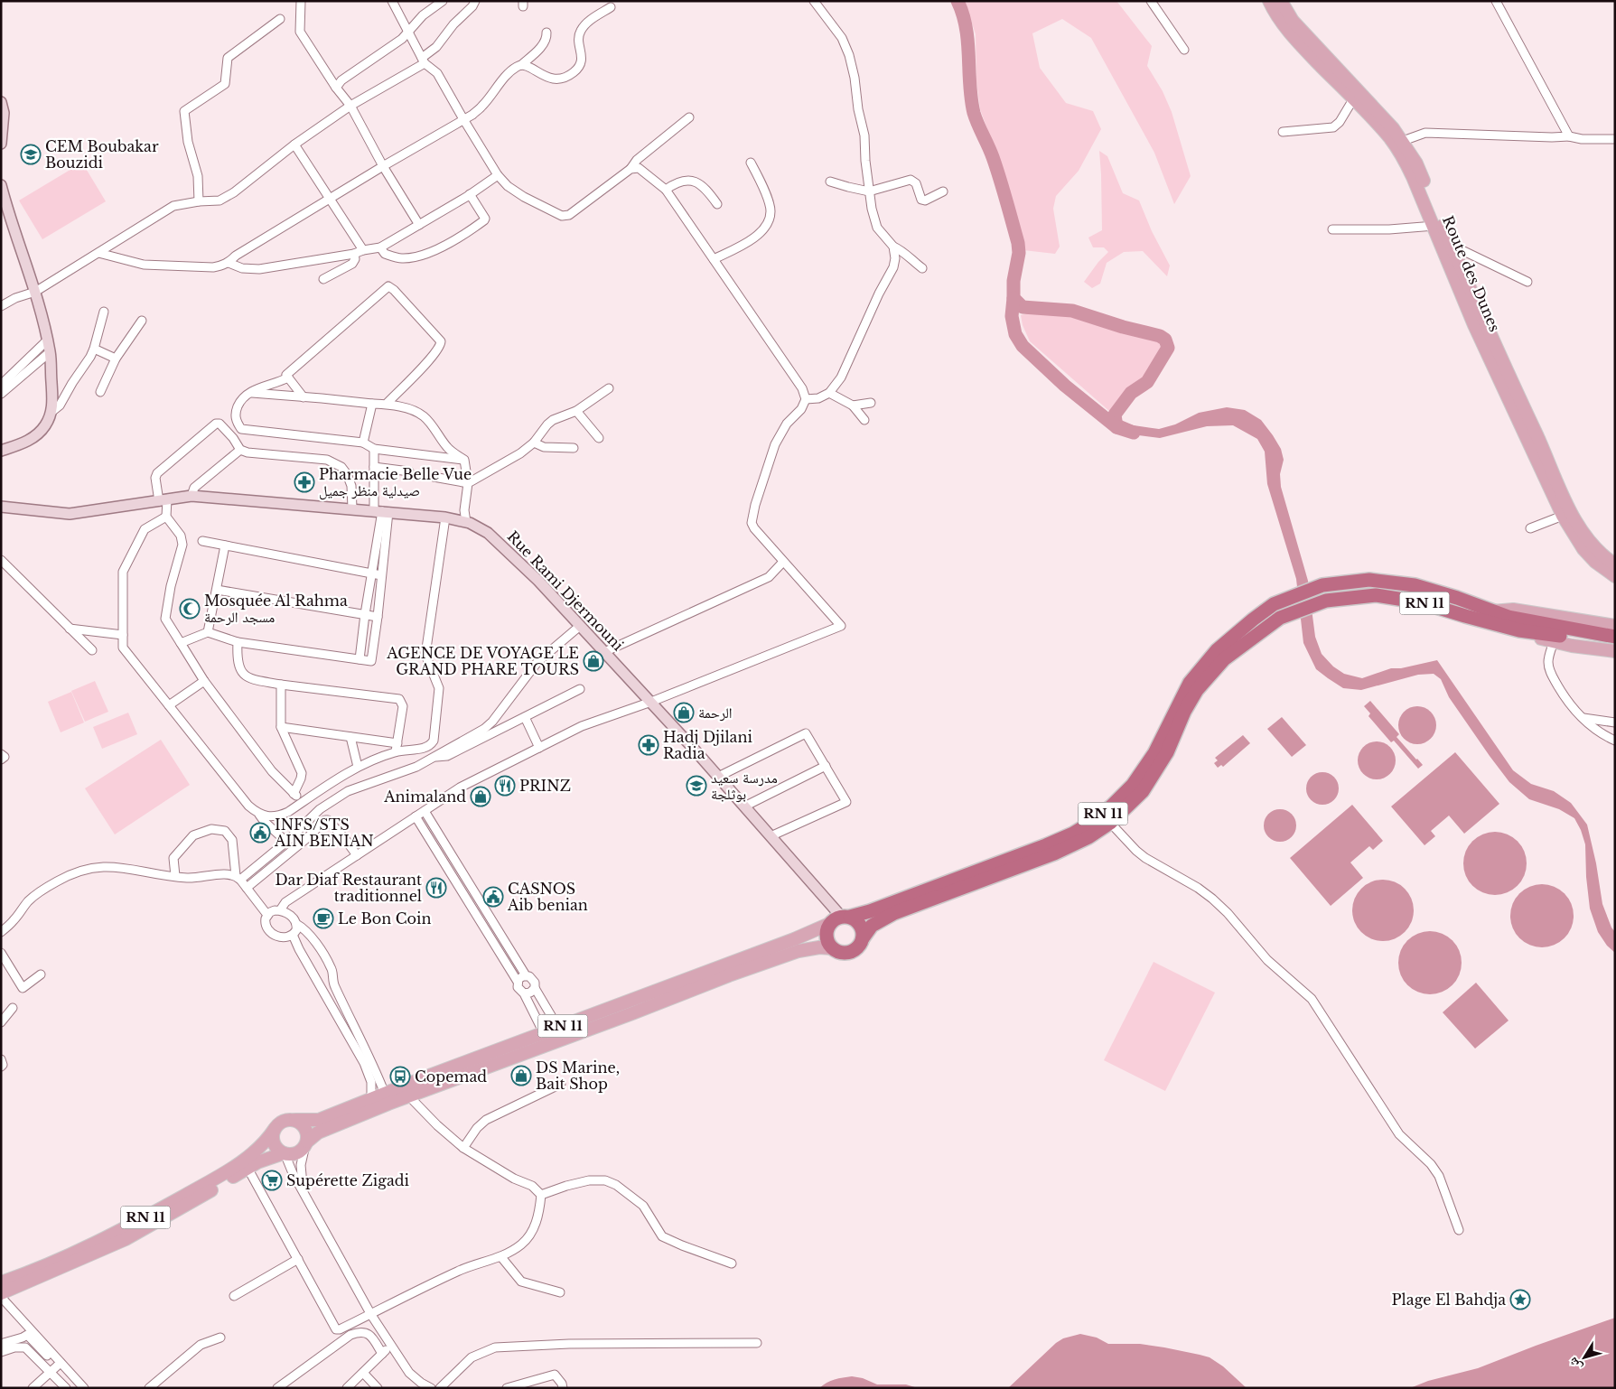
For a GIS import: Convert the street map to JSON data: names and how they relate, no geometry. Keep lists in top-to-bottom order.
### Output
{
  "streets": {
    "highway": ["RN 11"],
    "main road": ["Route des Dunes", "Rue Rami Djermouni"]
  },
  "crossings": [
    ["Rue Rami Djermouni", "RN 11"]
  ],
  "places": {
    "school or university": ["CEM Boubakar Bouzidi", "مدرسة سعيد بوثلجة"],
    "pharmacy": ["Pharmacie Belle Vue صيدلية منظر جميل", "Hadj Djilani Radia"],
    "mosque": ["Mosquée Al Rahma مسجد الرحمة"],
    "shop": [
      "AGENCE DE VOYAGE LE GRAND PHARE TOURS",
      "الرحمة",
      "Animaland",
      "DS Marine, Bait Shop"
    ],
    "restaurant": ["PRINZ", "Dar Diaf Restaurant traditionnel"],
    "public building": ["INFS/STS AIN BENIAN", "CASNOS Aib benian"],
    "cafe": ["Le Bon Coin"],
    "bus stop": ["Copemad"],
    "supermarket": ["Supérette Zigadi"],
    "place": ["Plage El Bahdja"]
  },
  "north": "bottom left"
}
